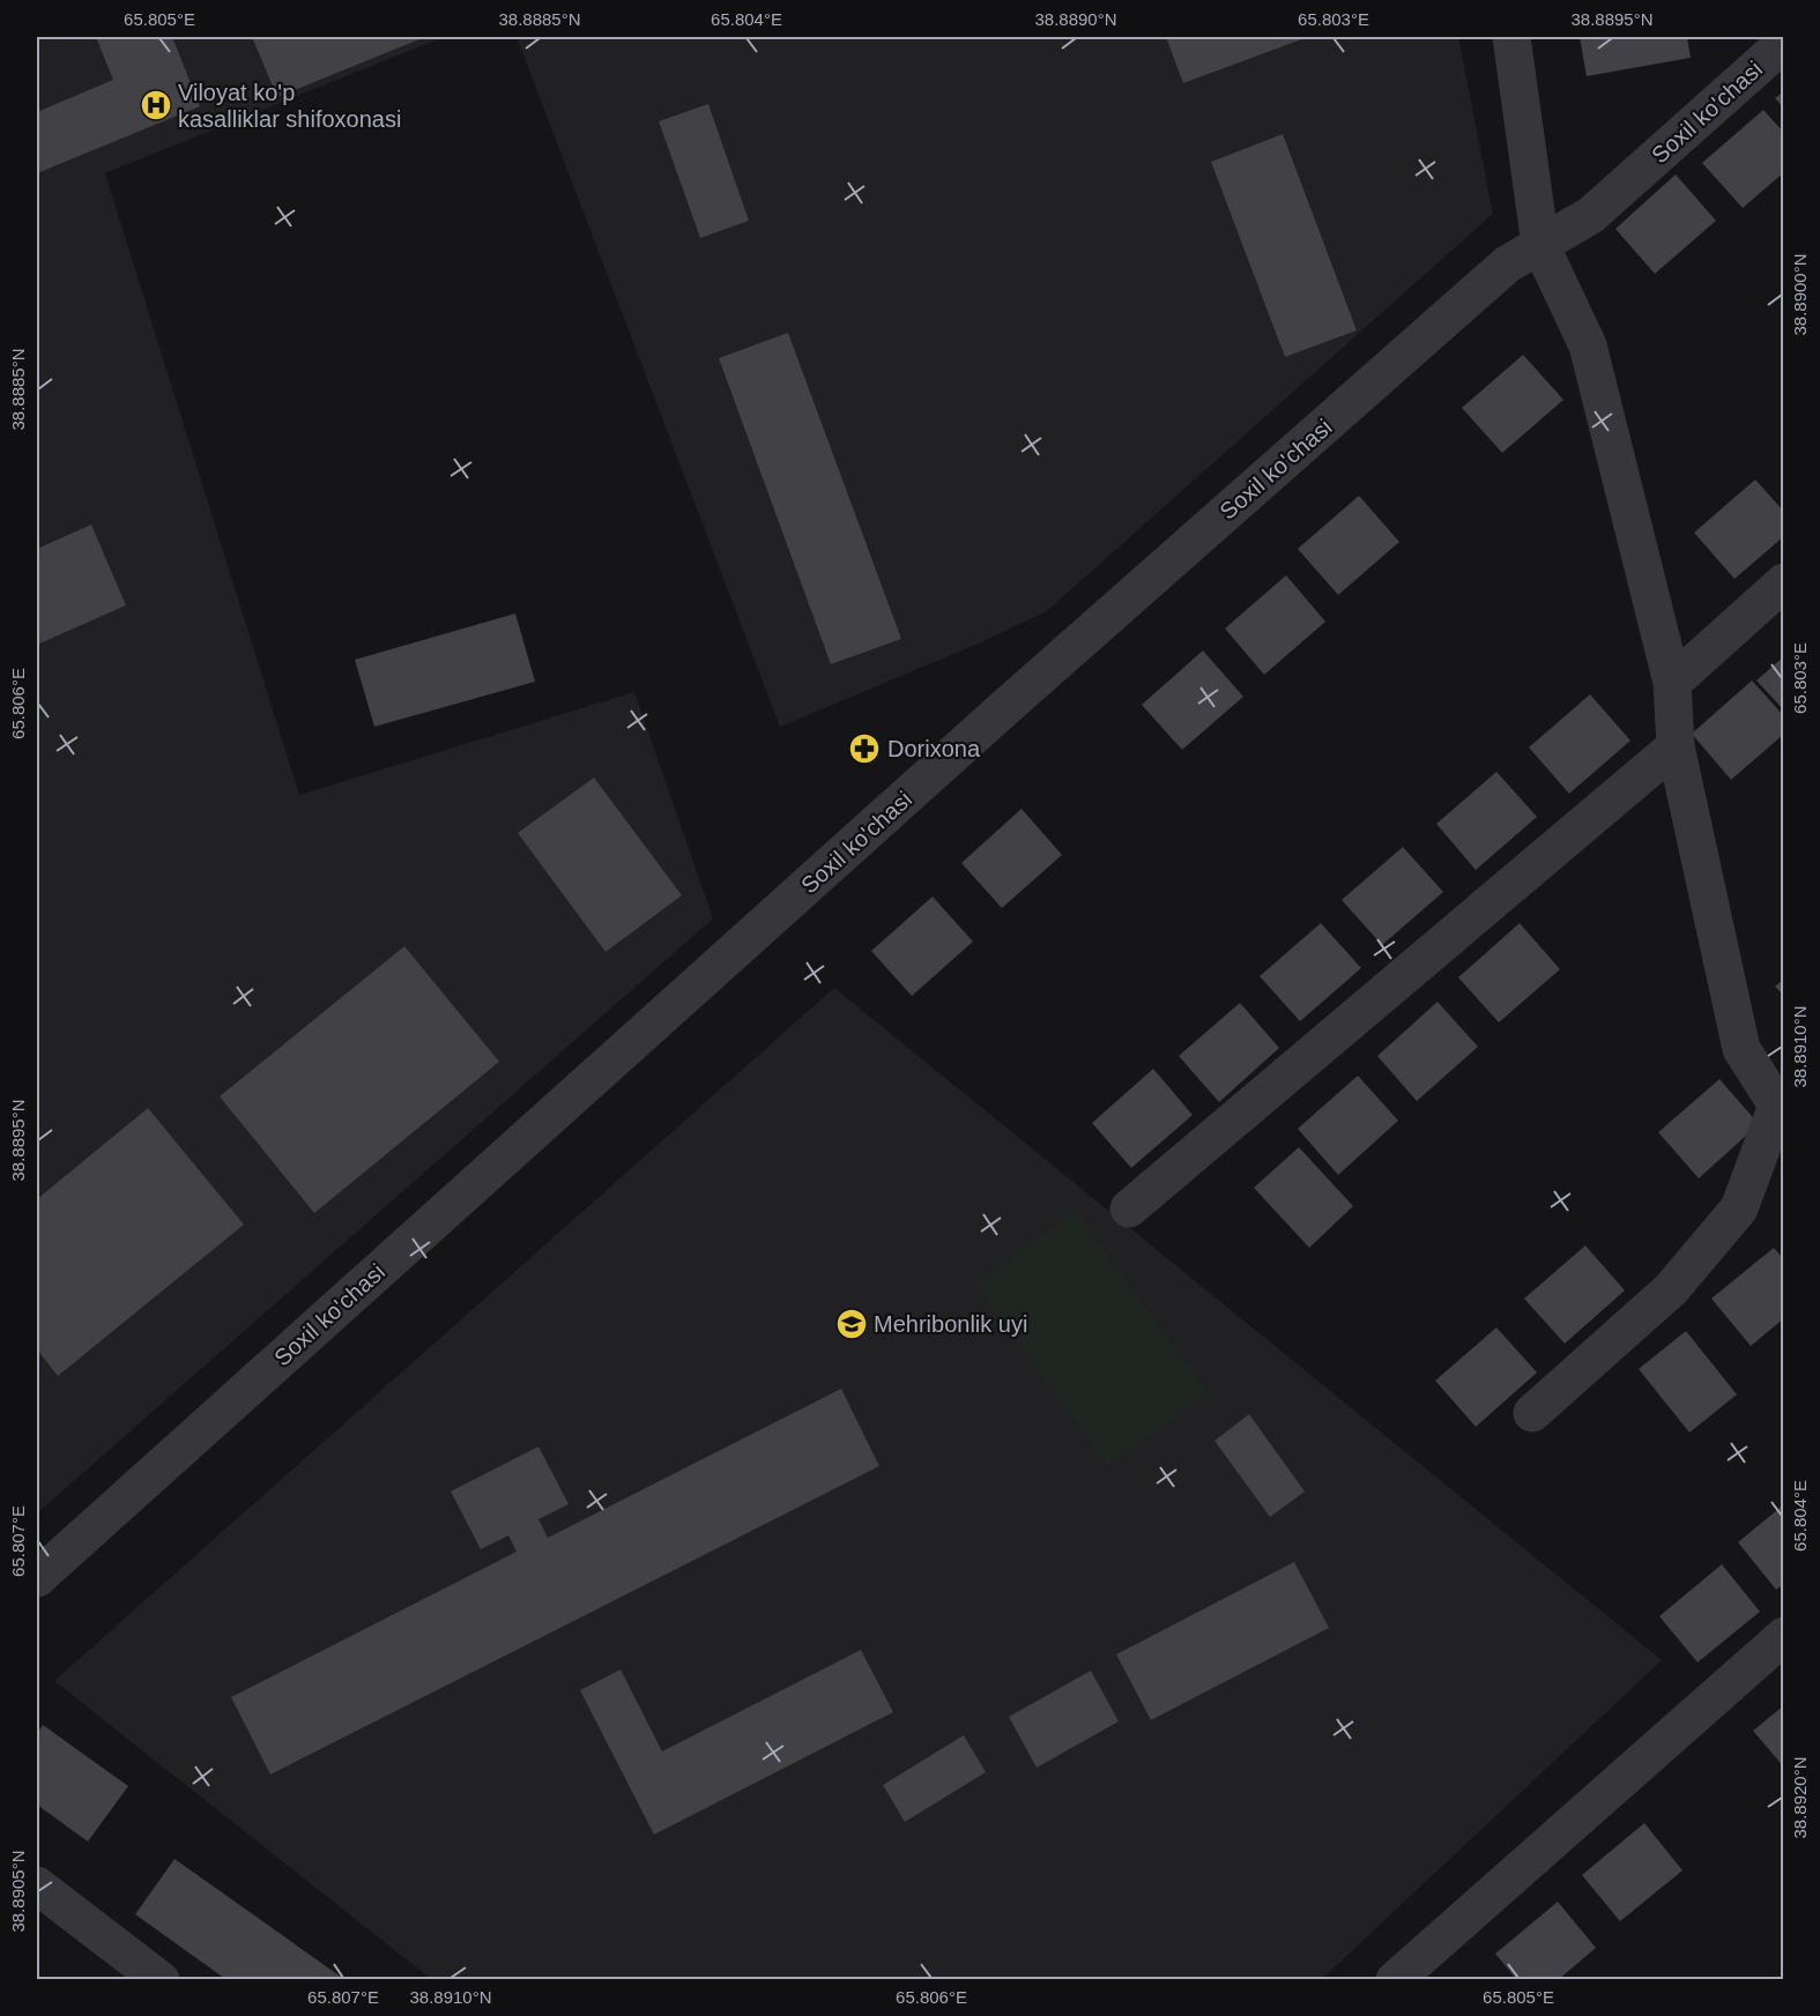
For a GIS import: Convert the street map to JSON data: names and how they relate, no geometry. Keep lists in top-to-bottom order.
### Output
{
  "streets": {
    "street": ["Soxil ko'chasi"]
  },
  "places": {
    "hospital": ["Viloyat ko'p kasalliklar shifoxonasi"],
    "pharmacy": ["Dorixona"],
    "school or university": ["Mehribonlik uyi"]
  },
  "coordinates": [
    "65.805°E",
    "38.8885°N",
    "65.804°E",
    "38.8890°N",
    "65.803°E",
    "38.8895°N",
    "38.8900°N",
    "65.806°E",
    "38.8910°N",
    "65.807°E",
    "38.8920°N",
    "38.8905°N"
  ]
}
